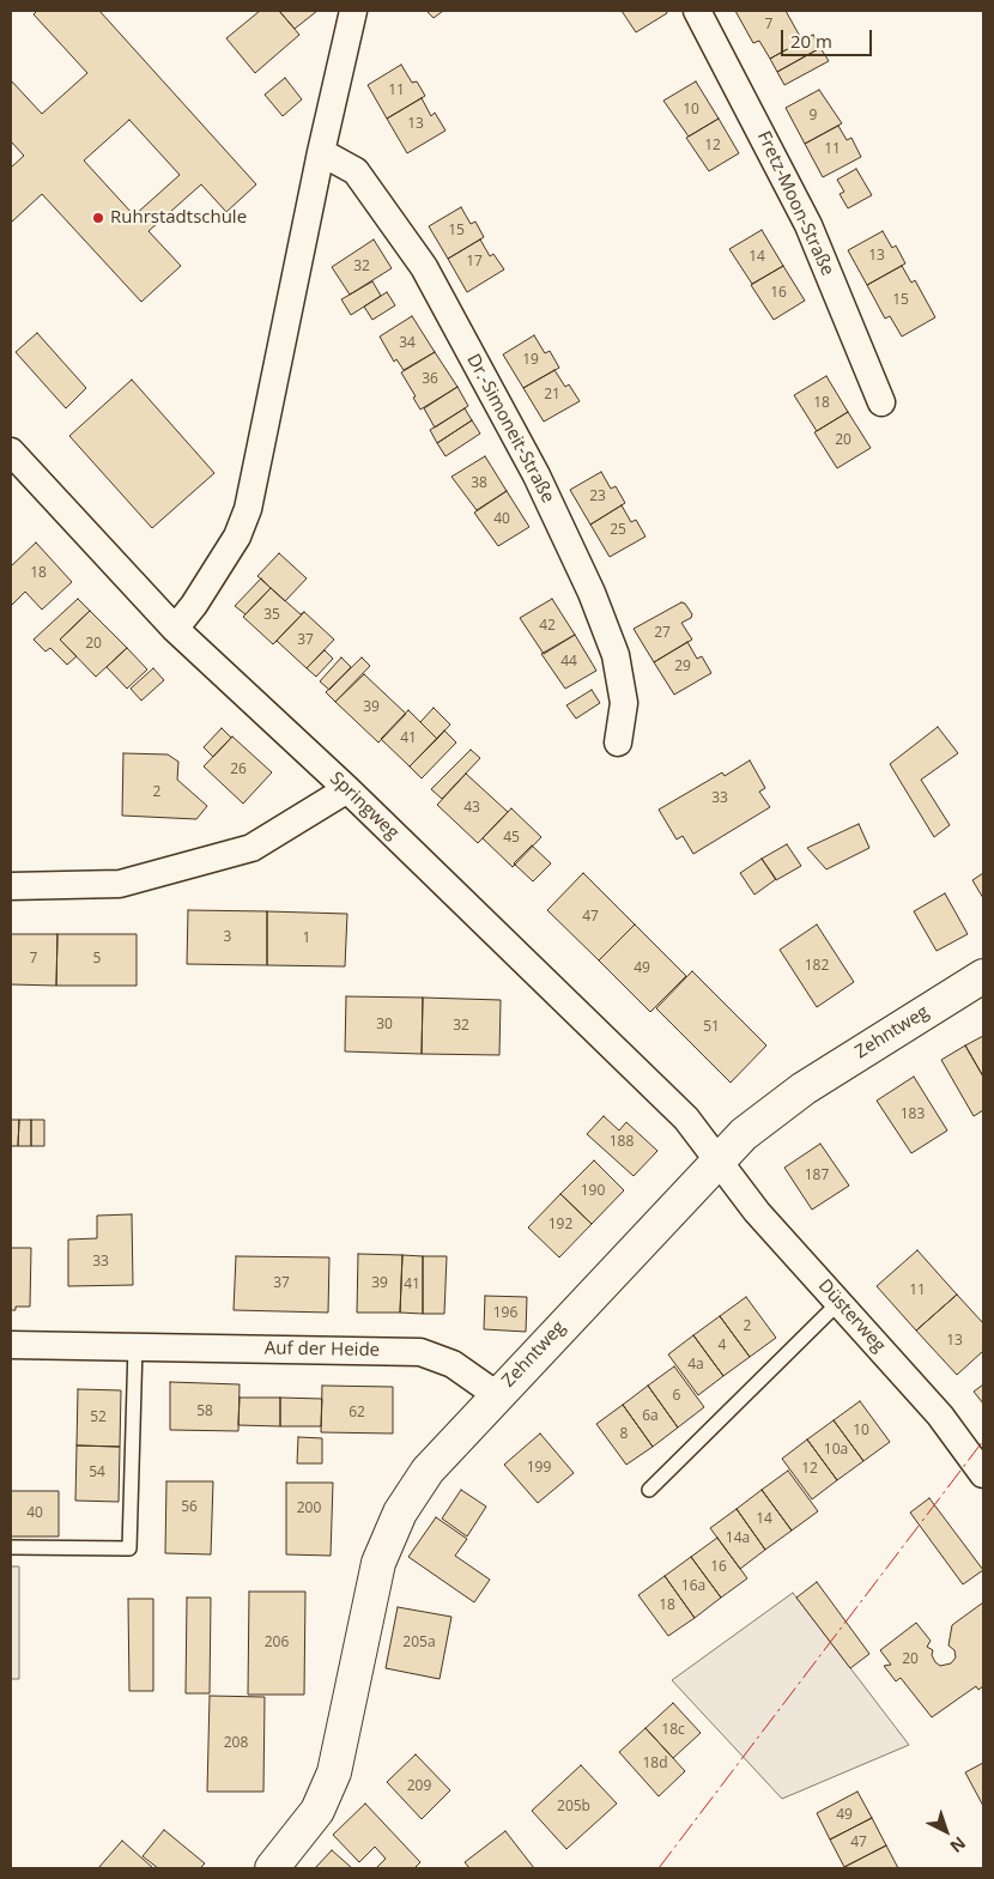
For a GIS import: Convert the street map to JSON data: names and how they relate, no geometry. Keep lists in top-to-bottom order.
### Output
{
  "streets": {
    "street": [
      "Fretz-Moon-Straße",
      "Dr.-Simoneit-Straße",
      "Springweg",
      "Zehntweg",
      "Düsterweg",
      "Auf der Heide"
    ]
  },
  "crossings": [
    ["Springweg", "Zehntweg"],
    ["Springweg", "Düsterweg"],
    ["Zehntweg", "Düsterweg"],
    ["Zehntweg", "Auf der Heide"]
  ],
  "places": ["Ruhrstadtschule"],
  "house_numbers": [
    "7",
    "11",
    "10",
    "9",
    "13",
    "12",
    "11",
    "15",
    "13",
    "14",
    "17",
    "32",
    "16",
    "15",
    "34",
    "19",
    "36",
    "21",
    "18",
    "20",
    "38",
    "23",
    "40",
    "25",
    "18",
    "35",
    "42",
    "27",
    "37",
    "20",
    "44",
    "29",
    "39",
    "41",
    "26",
    "2",
    "33",
    "43",
    "45",
    "47",
    "3",
    "1",
    "7",
    "5",
    "182",
    "49",
    "30",
    "32",
    "51",
    "183",
    "188",
    "187",
    "190",
    "192",
    "33",
    "37",
    "39",
    "41",
    "11",
    "196",
    "2",
    "13",
    "4",
    "4a",
    "6",
    "58",
    "62",
    "6a",
    "52",
    "10",
    "8",
    "10a",
    "199",
    "12",
    "54",
    "56",
    "200",
    "40",
    "14",
    "14a",
    "16",
    "16a",
    "18",
    "206",
    "205a",
    "20",
    "18c",
    "208",
    "18d",
    "209",
    "205b",
    "49",
    "47"
  ],
  "scale_bar": "20 m",
  "north": "bottom right"
}
